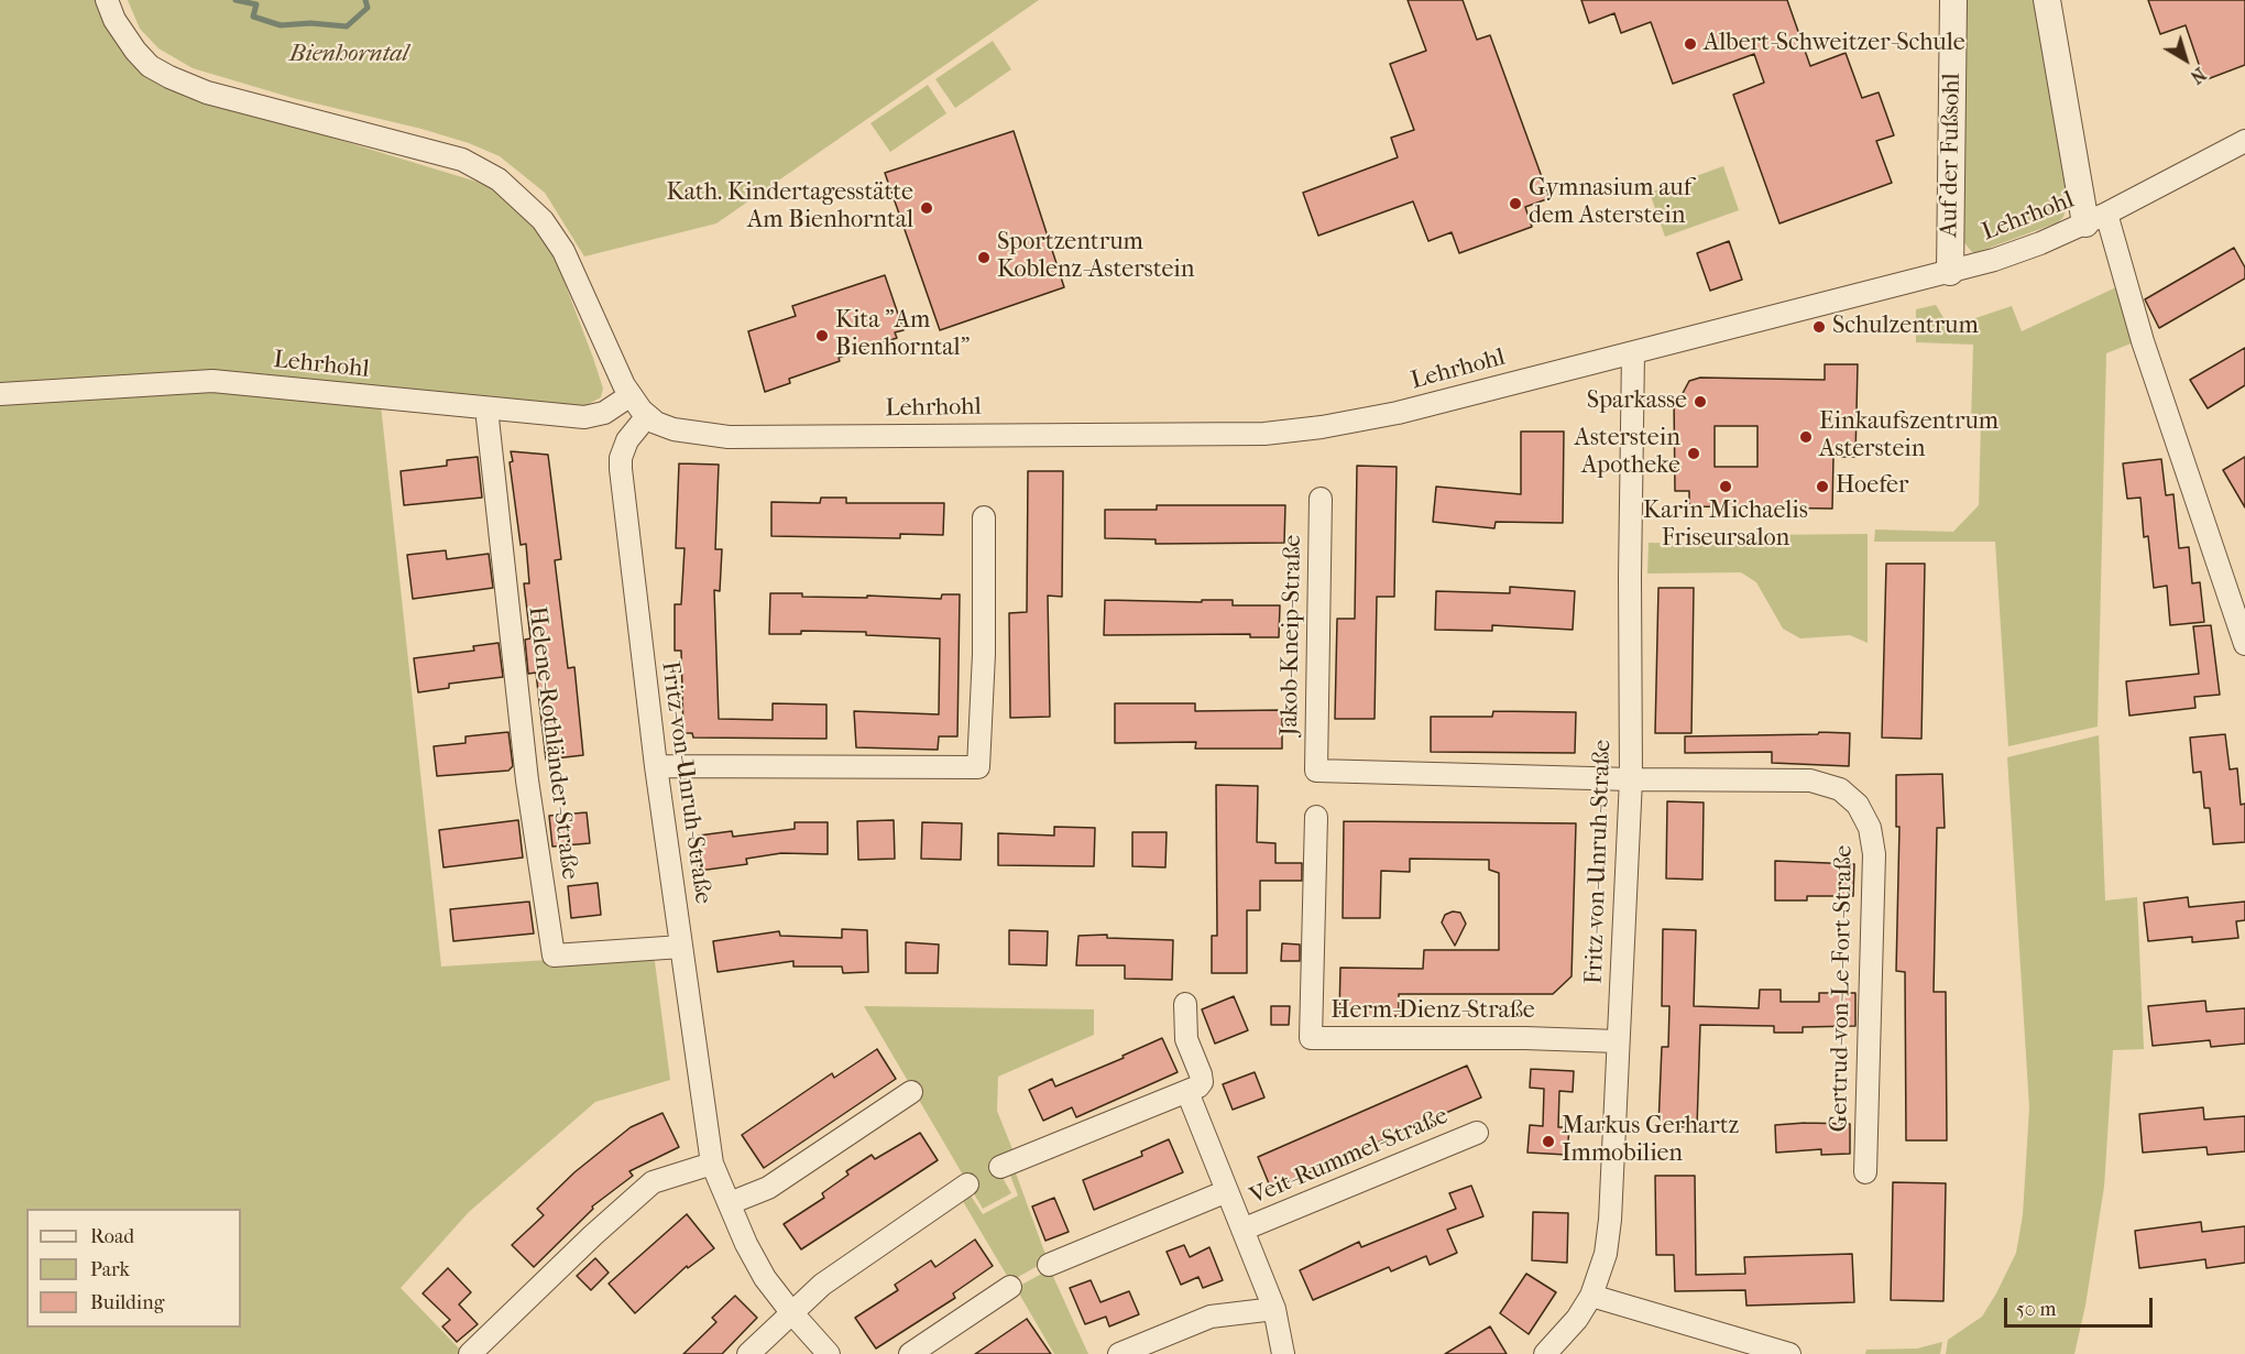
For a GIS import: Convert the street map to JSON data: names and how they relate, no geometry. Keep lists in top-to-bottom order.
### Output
{
  "streets": {
    "street": [
      "Auf der Fußsohl",
      "Lehrhohl",
      "Jakob-Kneip-Straße",
      "Helene-Rothländer-Straße",
      "Fritz-von-Unruh-Straße",
      "Gertrud-von-Le-Fort-Straße",
      "Herm-Dienz-Straße",
      "Veit-Rummel-Straße"
    ]
  },
  "crossings": [
    ["Auf der Fußsohl", "Lehrhohl"],
    ["Lehrhohl", "Helene-Rothländer-Straße"],
    ["Lehrhohl", "Fritz-von-Unruh-Straße"],
    ["Jakob-Kneip-Straße", "Gertrud-von-Le-Fort-Straße"],
    ["Helene-Rothländer-Straße", "Fritz-von-Unruh-Straße"],
    ["Fritz-von-Unruh-Straße", "Gertrud-von-Le-Fort-Straße"],
    ["Fritz-von-Unruh-Straße", "Herm-Dienz-Straße"]
  ],
  "parks": ["Bienhorntal"],
  "places": [
    "Albert-Schweitzer-Schule",
    "Gymnasium auf dem Asterstein",
    "Kath. Kindertagesstätte Am Bienhorntal",
    "Sportzentrum Koblenz-Asterstein",
    "Schulzentrum",
    "Kita \"Am Bienhorntal\"",
    "Sparkasse",
    "Einkaufszentrum Asterstein",
    "Asterstein Apotheke",
    "Karin Michaelis Friseursalon",
    "Hoefer",
    "Markus Gerhartz Immobilien"
  ],
  "legend": ["Road", "Park", "Building"],
  "scale_bar": "50 m",
  "north": "bottom right"
}
